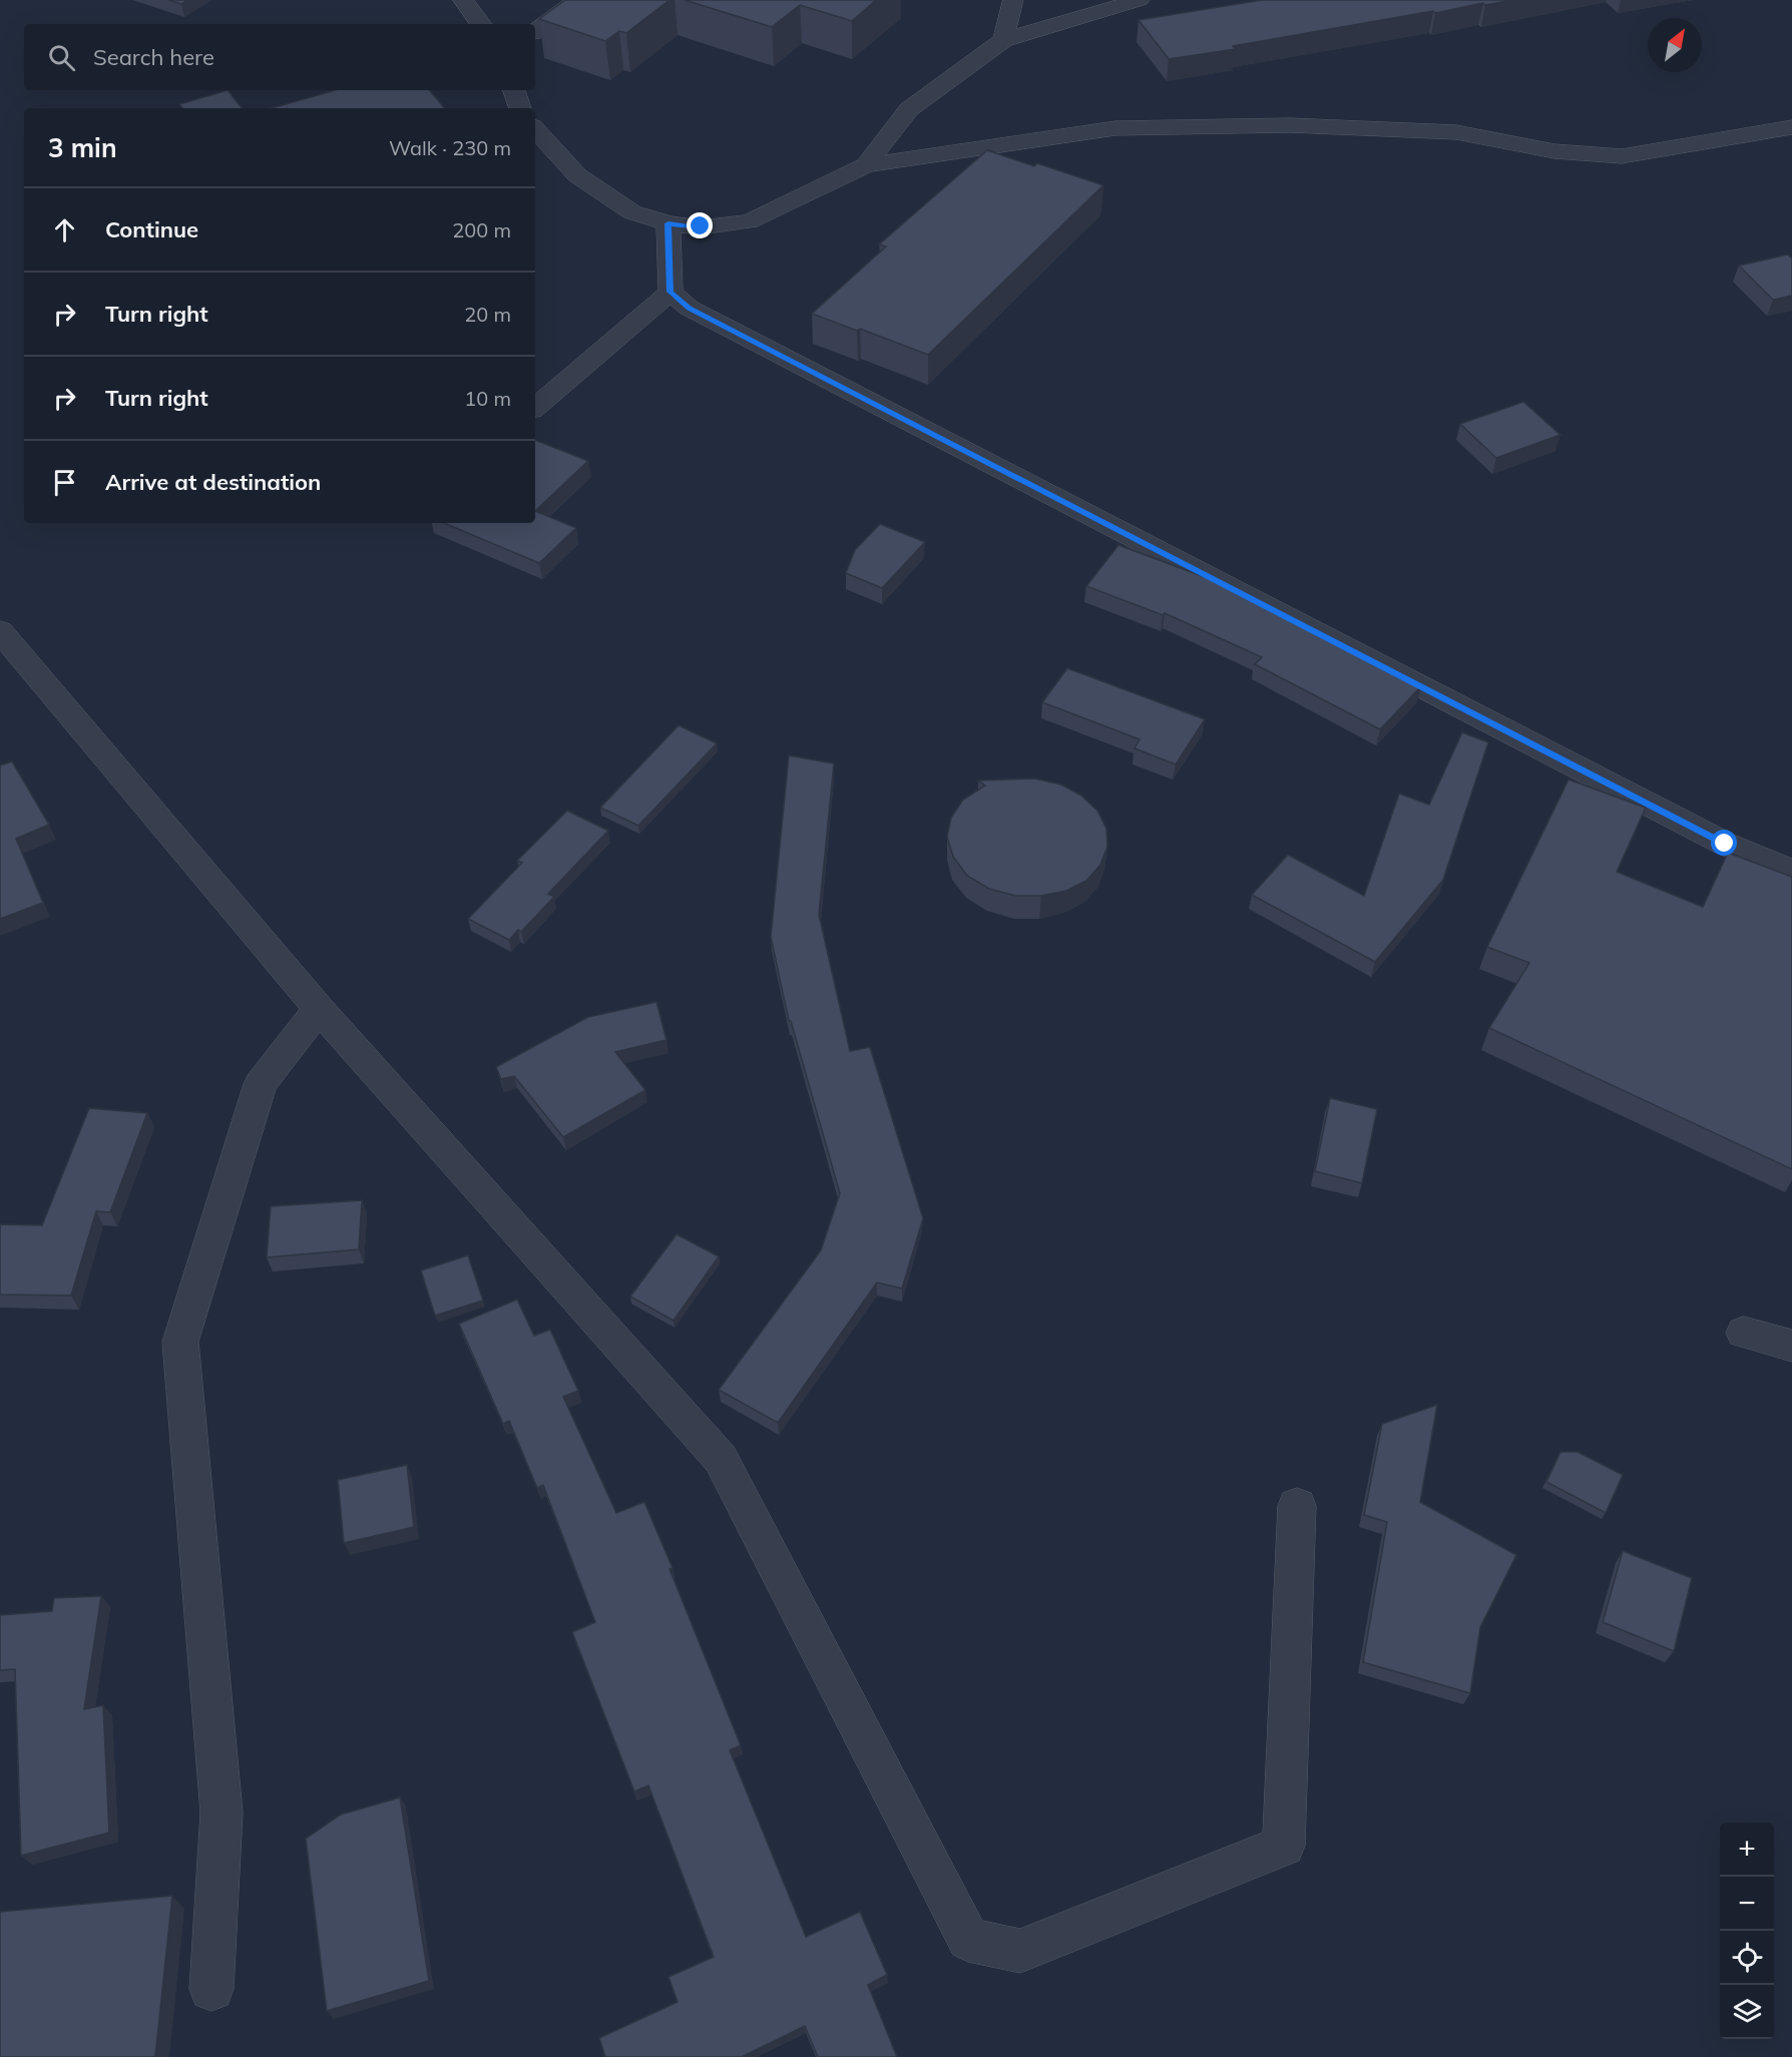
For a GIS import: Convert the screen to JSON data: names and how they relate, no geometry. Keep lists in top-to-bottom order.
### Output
{
  "north": "top right",
  "page": {
    "search": "Search here",
    "heading": ["3 min", "Walk · 230 m"],
    "list": [
      ["Continue", "200 m"],
      ["Turn right", "20 m"],
      ["Turn right", "10 m"],
      "Arrive at destination"
    ],
    "map_buttons": ["+", "−"]
  }
}
